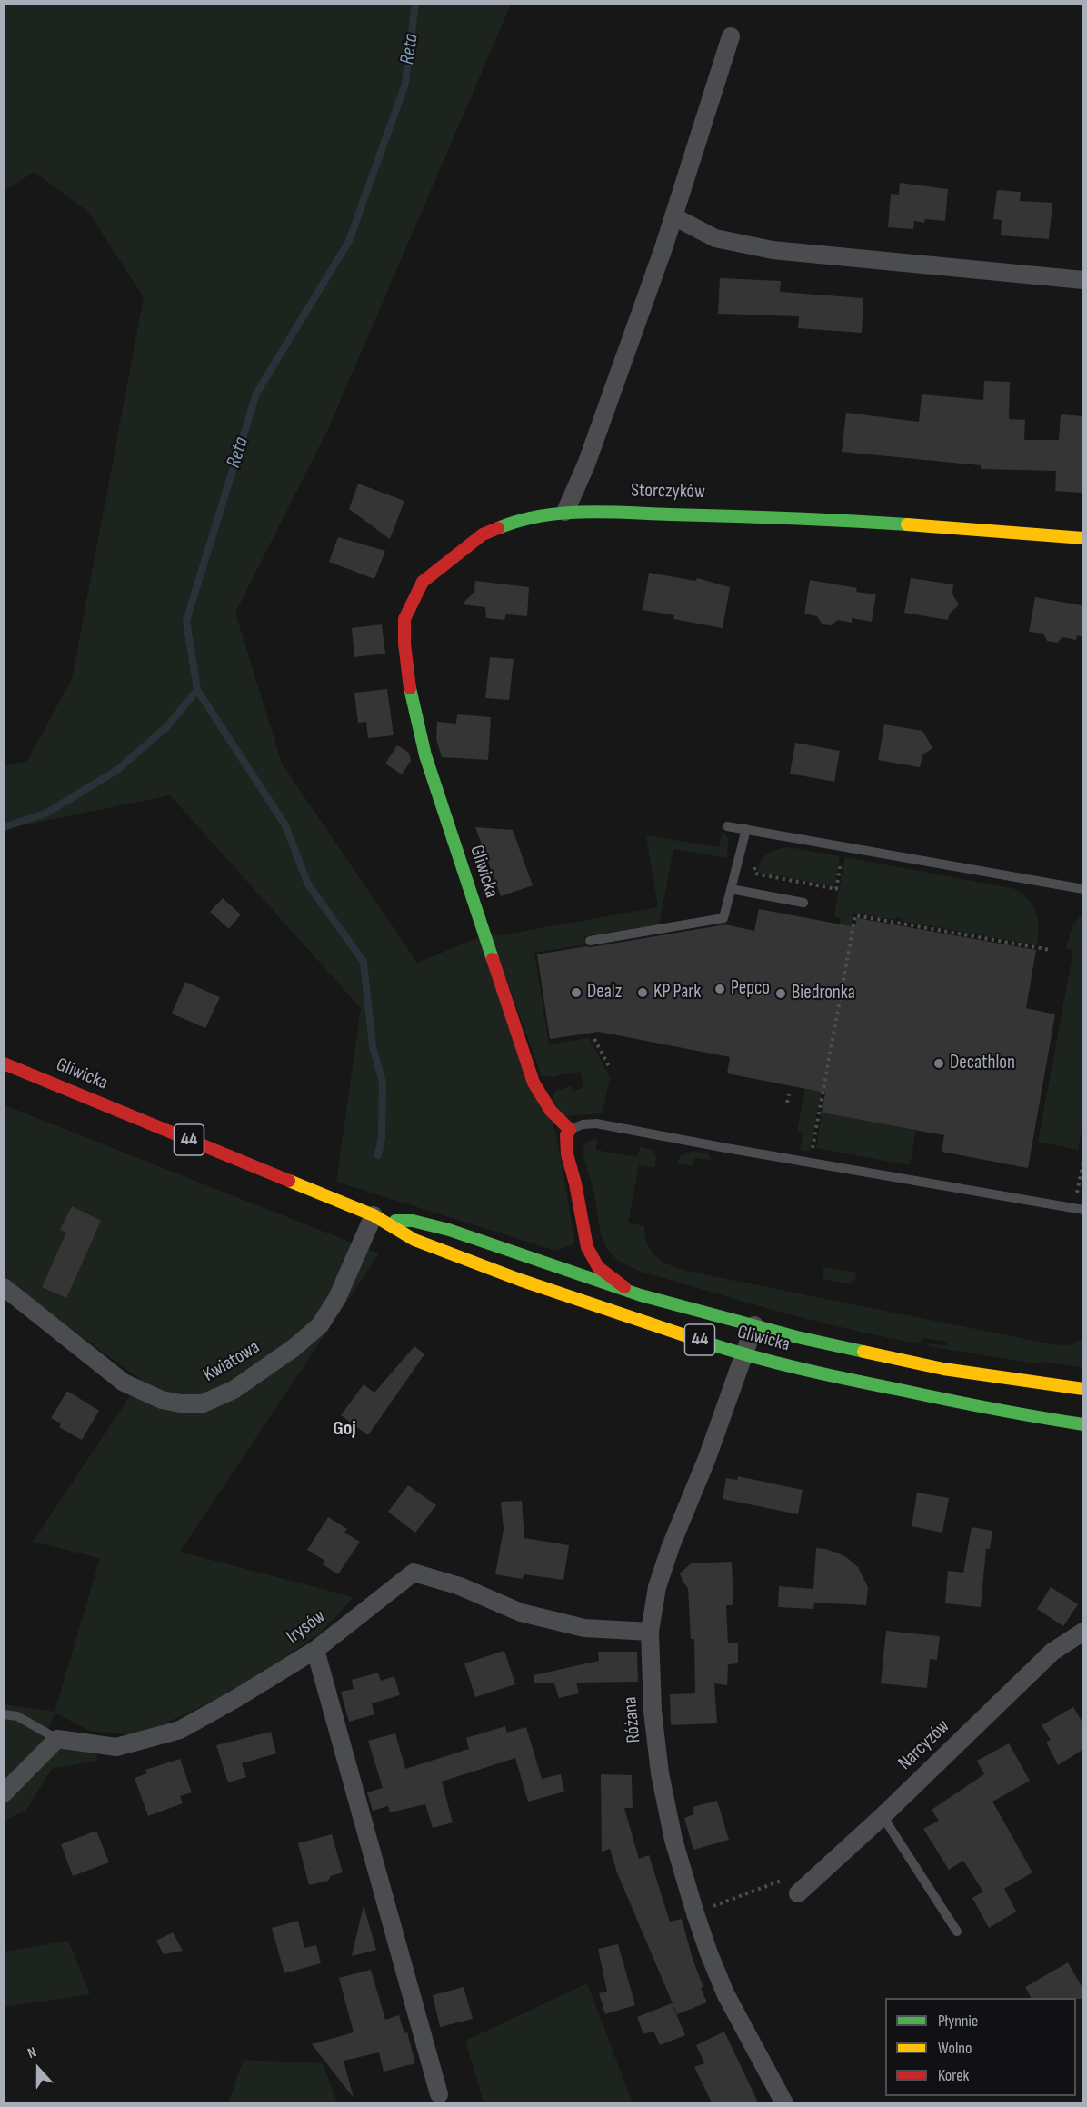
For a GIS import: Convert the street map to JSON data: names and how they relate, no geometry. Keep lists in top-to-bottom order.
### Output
{
  "streets": {
    "main road": ["Storczyków", "Gliwicka", "44"],
    "street": [
      "Kwiatowa",
      "Irysów",
      "Różana",
      "Narcyzów"
    ]
  },
  "crossings": [
    ["Storczyków", "Gliwicka"],
    ["Gliwicka", "Kwiatowa"],
    ["Gliwicka", "Różana"],
    ["Irysów", "Różana"]
  ],
  "districts": ["Goj"],
  "water": ["Reta"],
  "places": [
    "Pepco",
    "Dealz",
    "KP Park",
    "Biedronka",
    "Decathlon"
  ],
  "legend": ["Płynnie", "Wolno", "Korek"],
  "north": "top"
}
